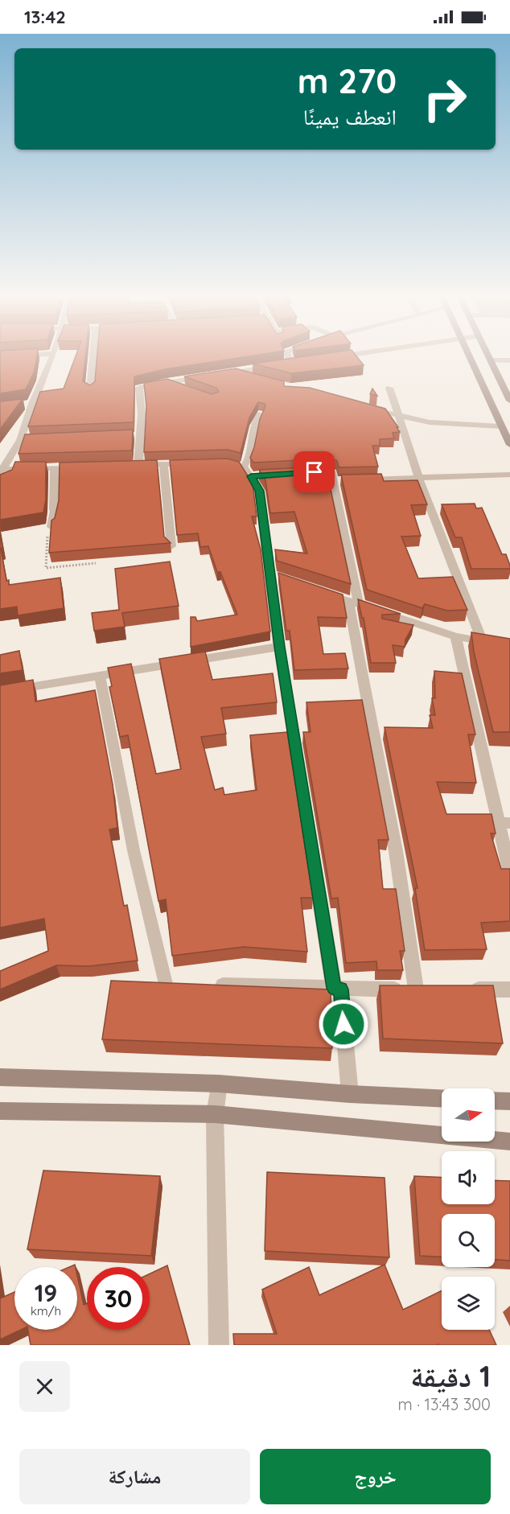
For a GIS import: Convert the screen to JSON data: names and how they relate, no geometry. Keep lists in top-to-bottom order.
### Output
{
  "north": "right",
  "page": {
    "status": "13:42",
    "turn": ["270 m", "انعطف يمينًا"],
    "speed": "19 km/h",
    "limit": "30",
    "heading": ["1 دقيقة", "300 m · 13:43"],
    "buttons": ["خروج", "مشاركة"]
  }
}
